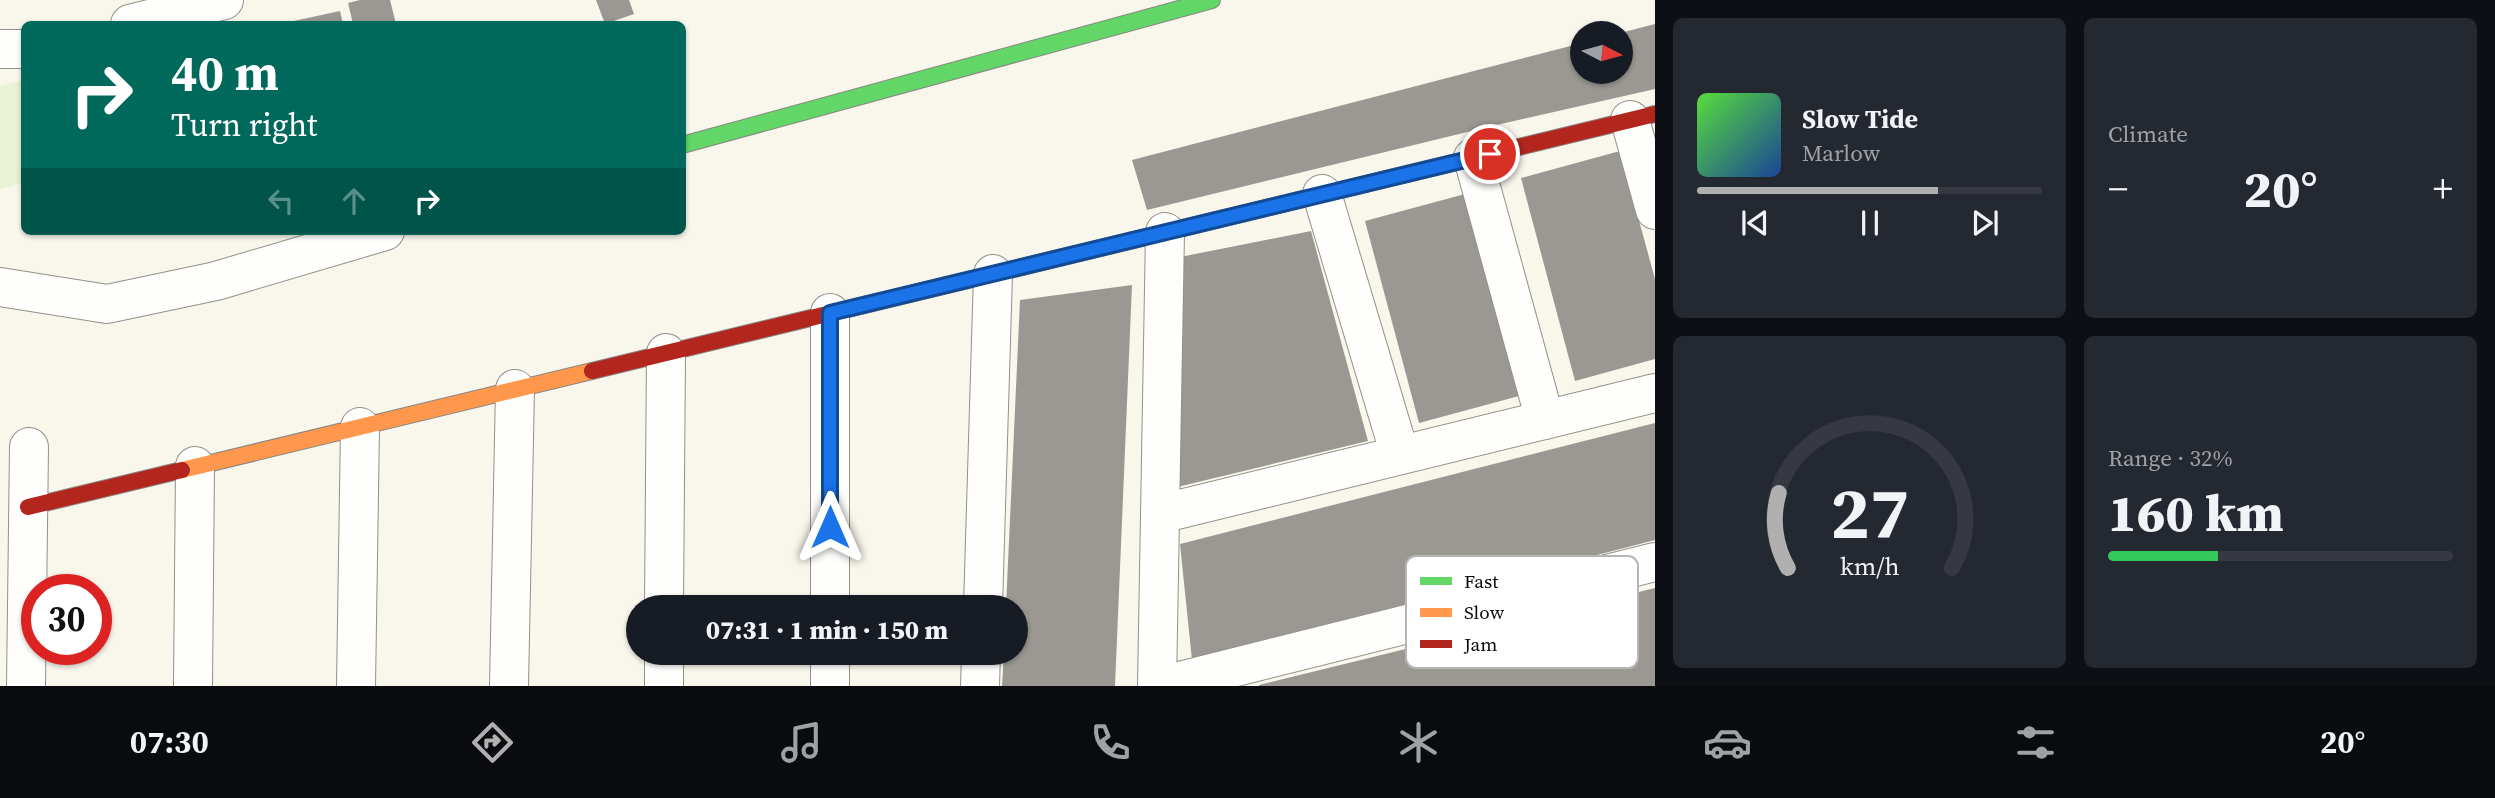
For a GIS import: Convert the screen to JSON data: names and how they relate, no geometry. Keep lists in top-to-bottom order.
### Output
{
  "legend": ["Fast", "Slow", "Jam"],
  "north": "right",
  "page": {
    "tile": [
      "Climate",
      ["Range · 32%", "160 km"]
    ],
    "turn": ["40 m", "Turn right"],
    "song": ["Slow Tide", "Marlow"],
    "heat": ["−", "20°", "+"],
    "limit": "30",
    "trip": "07:31 · 1 min · 150 m",
    "tabs": ["07:30", "20°"],
    "gauge": ["27", "km/h"]
  }
}
